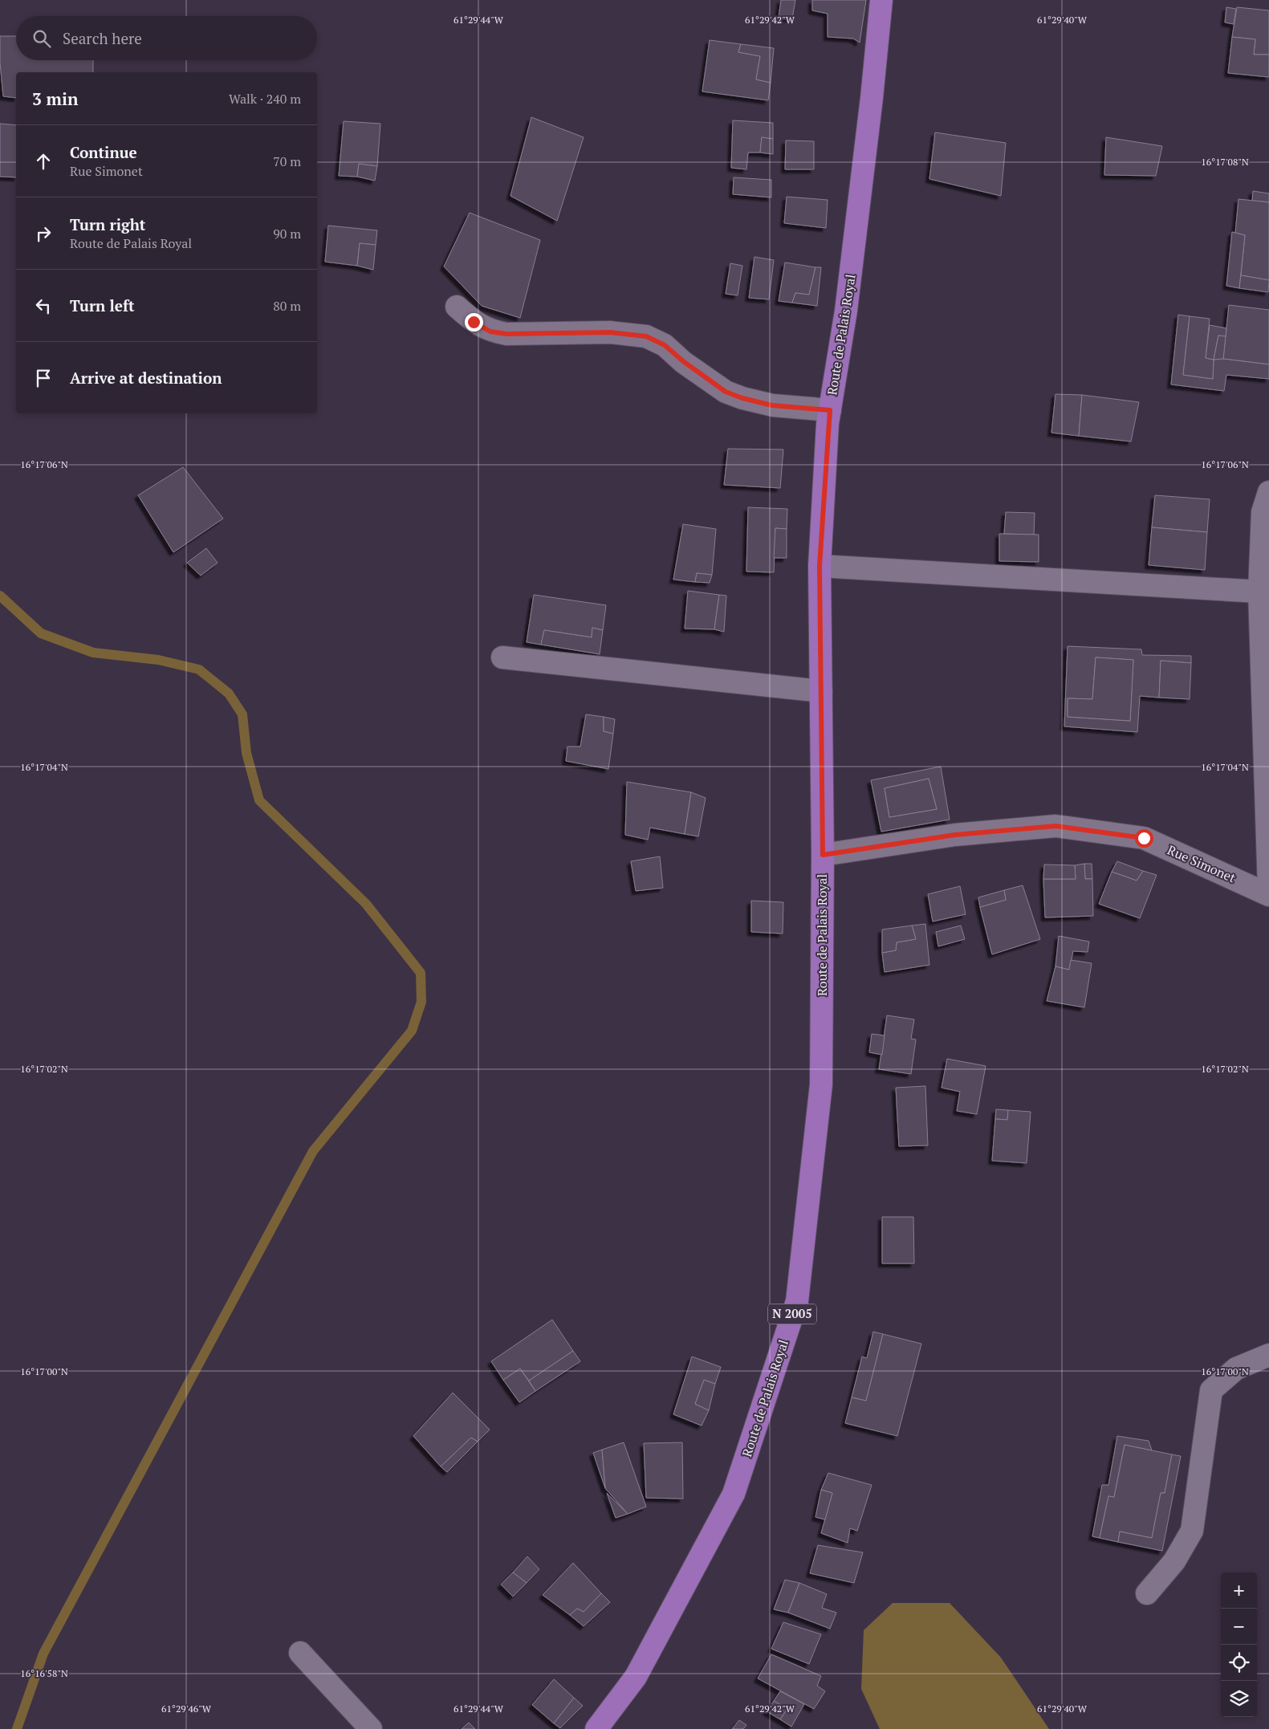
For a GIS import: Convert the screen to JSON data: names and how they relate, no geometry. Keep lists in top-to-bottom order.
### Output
{
  "streets": {
    "main road": ["Route de Palais Royal", "N 2005"],
    "street": ["Rue Simonet"]
  },
  "crossings": [
    ["Route de Palais Royal", "Rue Simonet"]
  ],
  "page": {
    "search": "Search here",
    "heading": ["3 min", "Walk · 240 m"],
    "list": [
      ["Continue", "Rue Simonet", "70 m"],
      ["Turn right", "Route de Palais Royal", "90 m"],
      ["Turn left", "80 m"],
      "Arrive at destination"
    ],
    "map_buttons": ["+", "−"]
  },
  "coordinates": [
    "61°29'44\"W",
    "61°29'42\"W",
    "61°29'40\"W",
    "16°17'08\"N",
    "16°17'06\"N",
    "16°17'04\"N",
    "16°17'02\"N",
    "16°17'00\"N",
    "16°16'58\"N",
    "61°29'46\"W"
  ]
}
